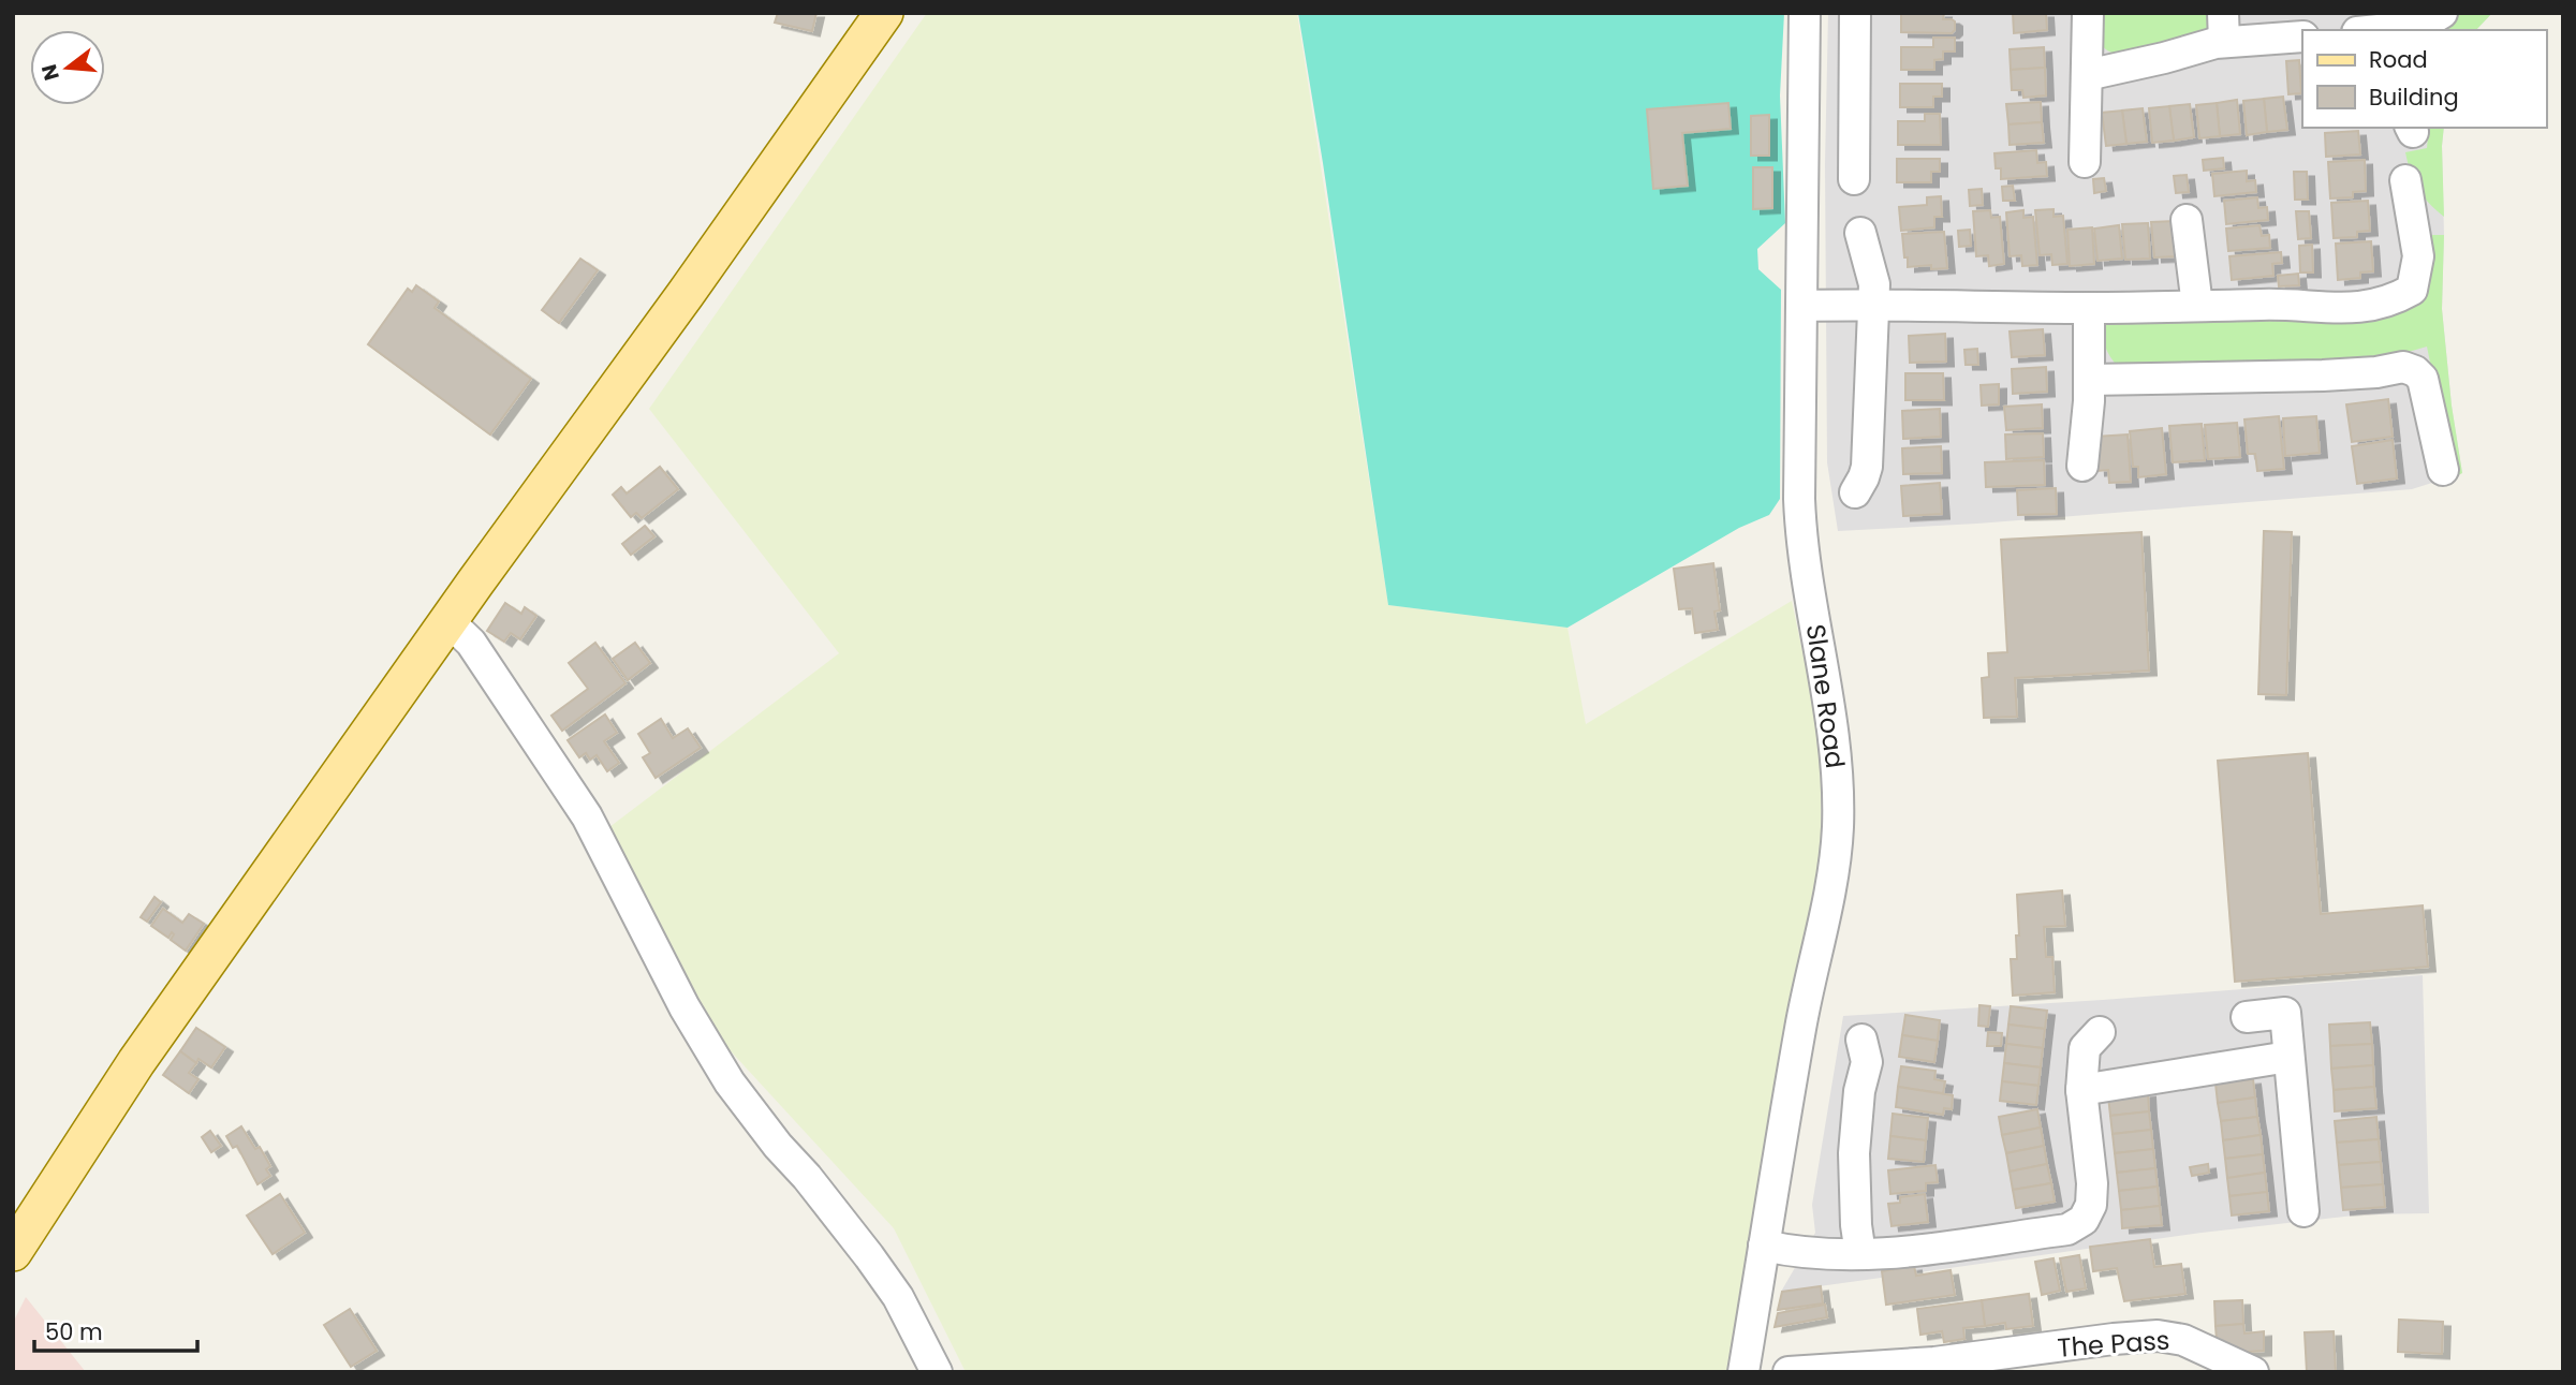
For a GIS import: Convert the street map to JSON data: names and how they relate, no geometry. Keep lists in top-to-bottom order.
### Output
{
  "streets": {
    "street": ["Slane Road", "The Pass"]
  },
  "legend": ["Road", "Building"],
  "scale_bar": "50 m",
  "north": "left"
}
